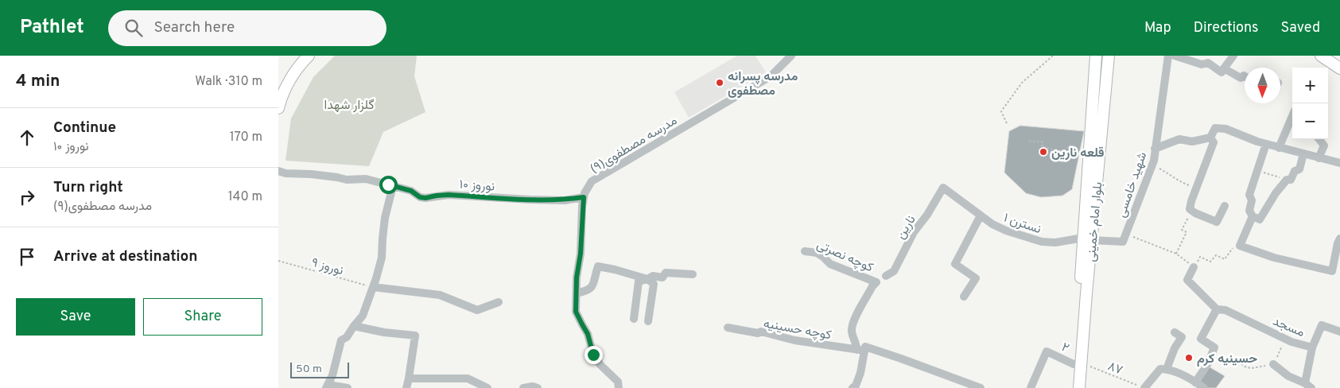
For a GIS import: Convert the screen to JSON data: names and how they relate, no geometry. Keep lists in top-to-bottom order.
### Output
{
  "streets": {
    "main road": ["بلوار امام خمینی"],
    "street": [
      "مدرسه مصطفوی(۹)",
      "نوروز ۱۰",
      "شهید خامسی",
      "نسترن ۱",
      "نارین",
      "کوچه نصرتی",
      "مسجد",
      "کوچه حسینیه",
      "۲"
    ],
    "path": ["نوروز ۹", "۸۷"]
  },
  "crossings": [
    ["مدرسه مصطفوی(۹)", "نوروز ۱۰"],
    ["شهید خامسی", "بلوار امام خمینی"],
    ["شهید خامسی", "نسترن ۱"],
    ["بلوار امام خمینی", "نسترن ۱"],
    ["بلوار امام خمینی", "۲"],
    ["بلوار امام خمینی", "۸۷"],
    ["نسترن ۱", "نارین"],
    ["کوچه نصرتی", "کوچه حسینیه"],
    ["۲", "۸۷"]
  ],
  "parks": ["گلزار شهدا"],
  "places": ["مدرسه پسرانه مصطفوی", "قلعه نارین", "حسینیه کرم"],
  "scale_bar": "50 m",
  "north": "bottom",
  "page": {
    "header": "Pathlet",
    "search": "Search here",
    "nav": ["Map", "Directions", "Saved"],
    "heading": ["4 min", "Walk · 310 m"],
    "map_buttons": ["+", "−"],
    "list": [
      ["Continue", "نوروز ۱۰", "170 m"],
      ["Turn right", "مدرسه مصطفوی(۹)", "140 m"],
      "Arrive at destination"
    ],
    "buttons": ["Save", "Share"],
    "scale": "50 m"
  }
}
